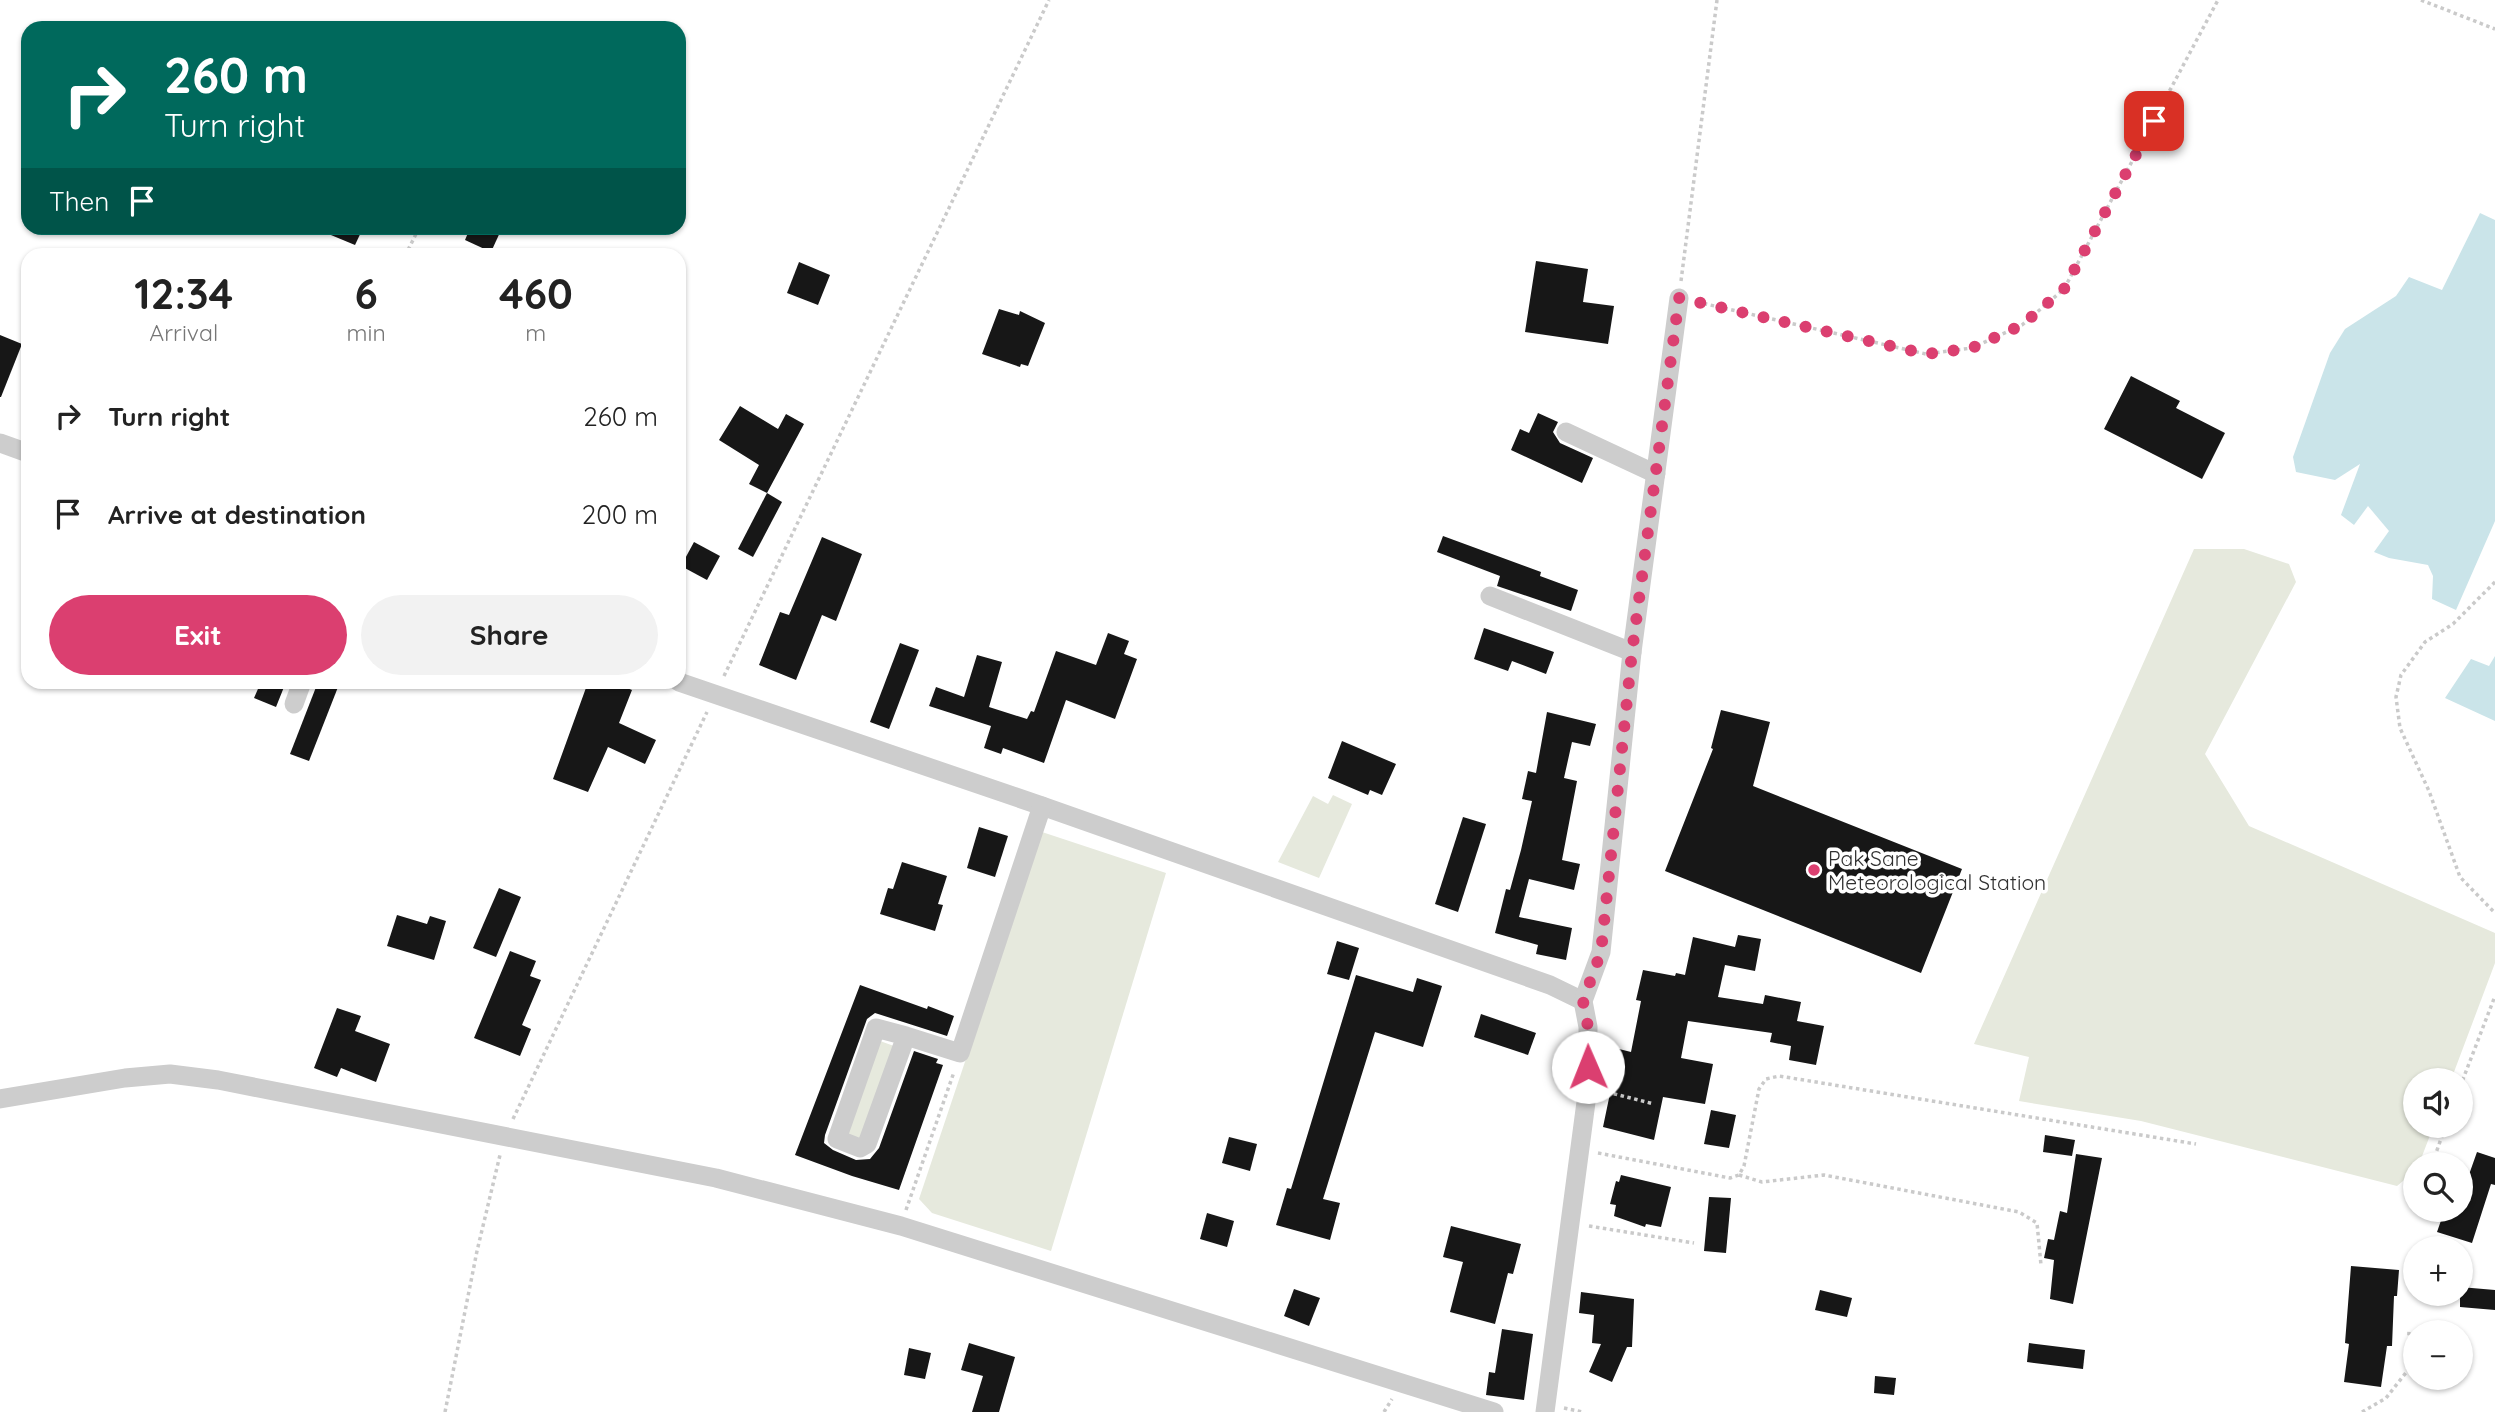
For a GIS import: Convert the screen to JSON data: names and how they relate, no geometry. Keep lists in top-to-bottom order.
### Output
{
  "places": ["Pak Sane Meteorological Station"],
  "page": {
    "turn": ["260 m", "Turn right"],
    "then": "Then",
    "eta": [
      "12:34",
      "Arrival",
      "6",
      "min",
      "460",
      "m"
    ],
    "list": [
      {
        "name": "Turn right",
        "value": "260 m"
      },
      {
        "name": "Arrive at destination",
        "value": "200 m"
      }
    ],
    "buttons": ["Exit", "Share"],
    "map_buttons": ["+", "−"]
  }
}
